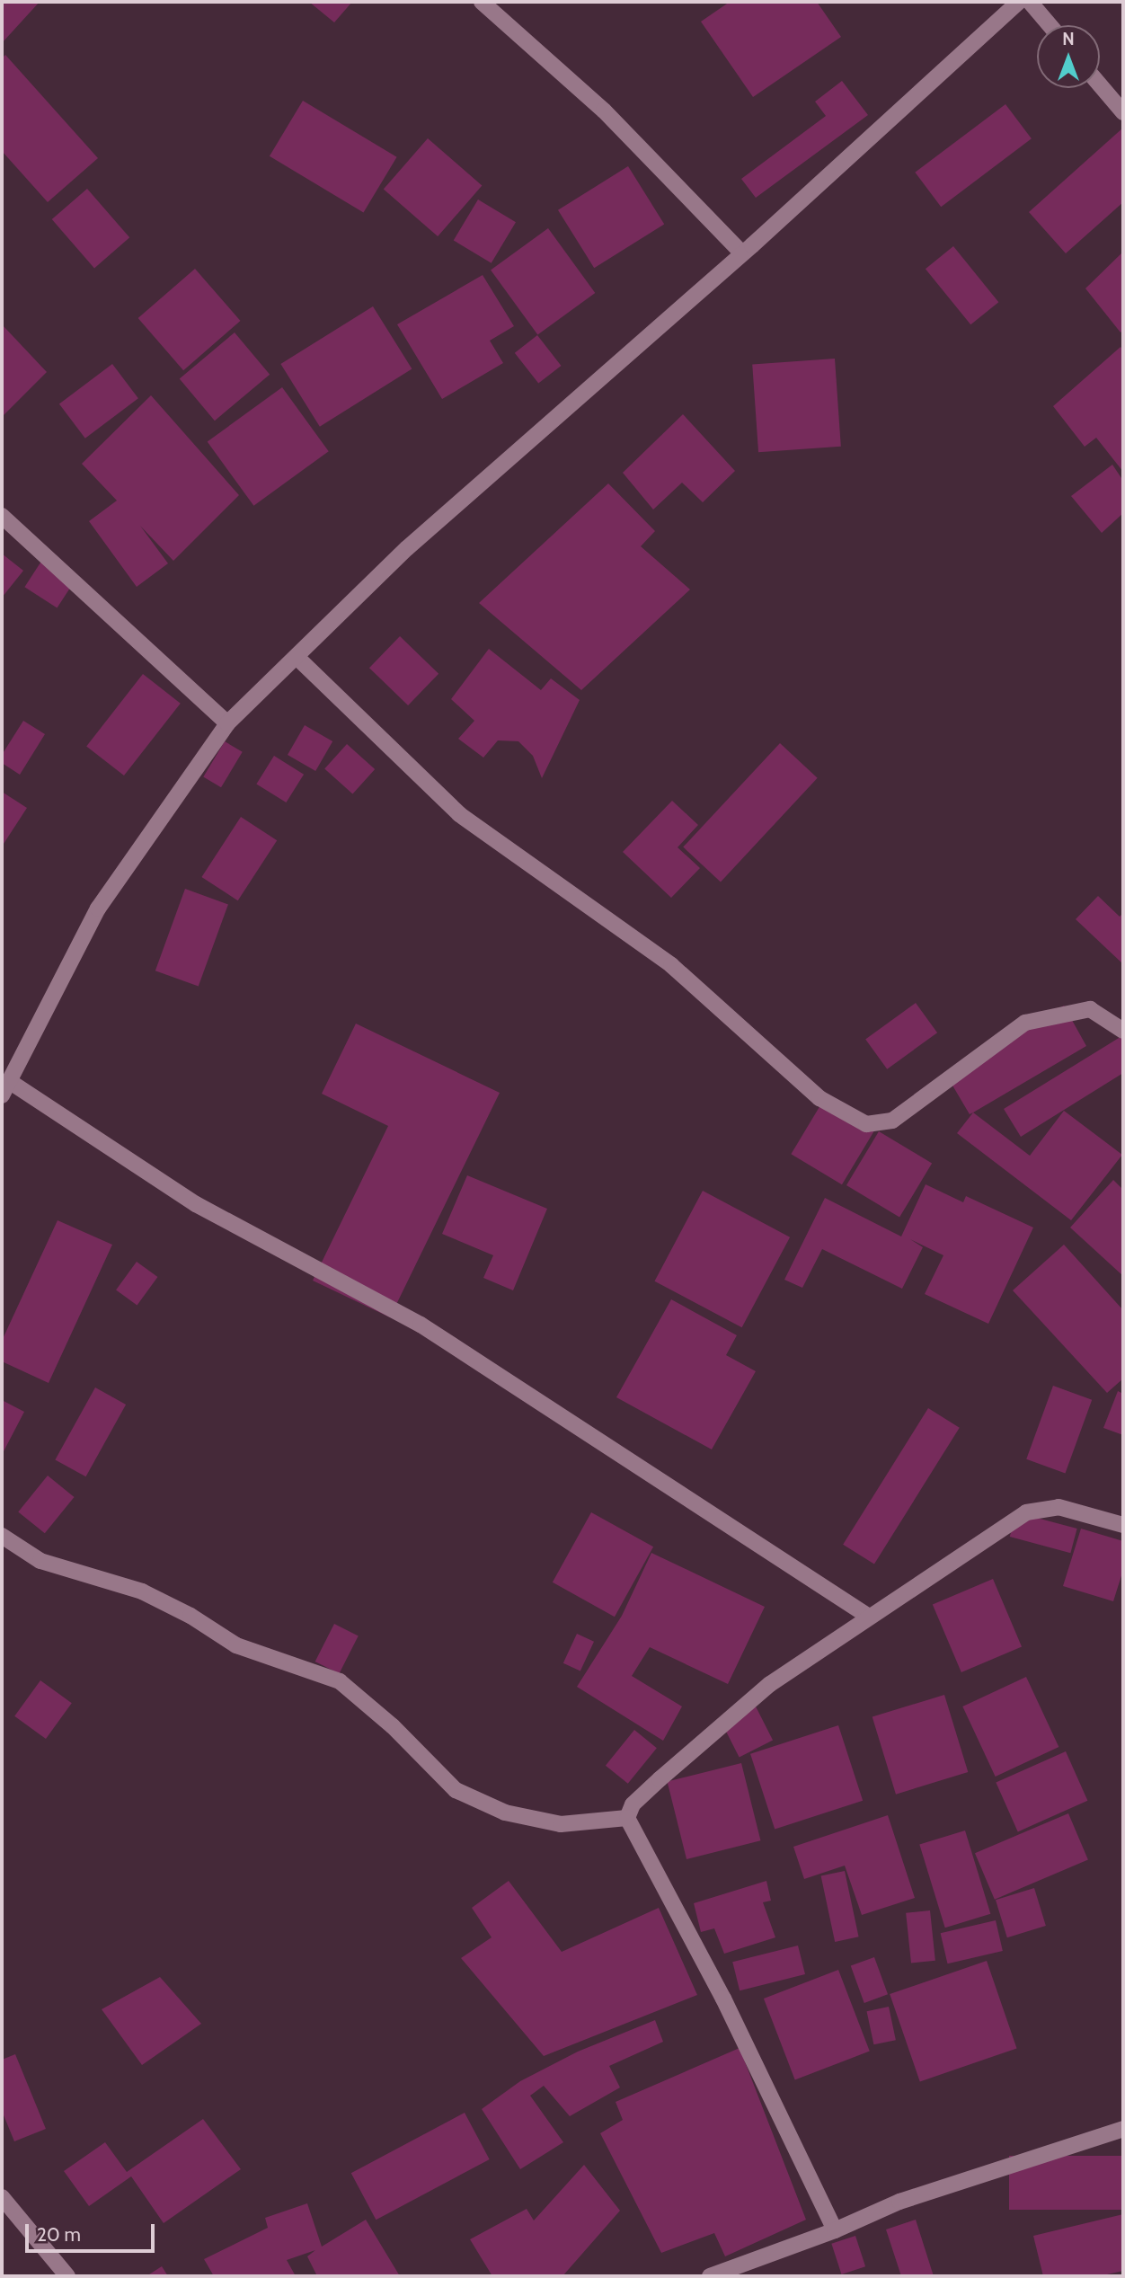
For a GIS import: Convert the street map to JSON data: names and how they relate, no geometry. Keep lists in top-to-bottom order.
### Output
{
  "scale_bar": "20 m",
  "north": "top"
}
